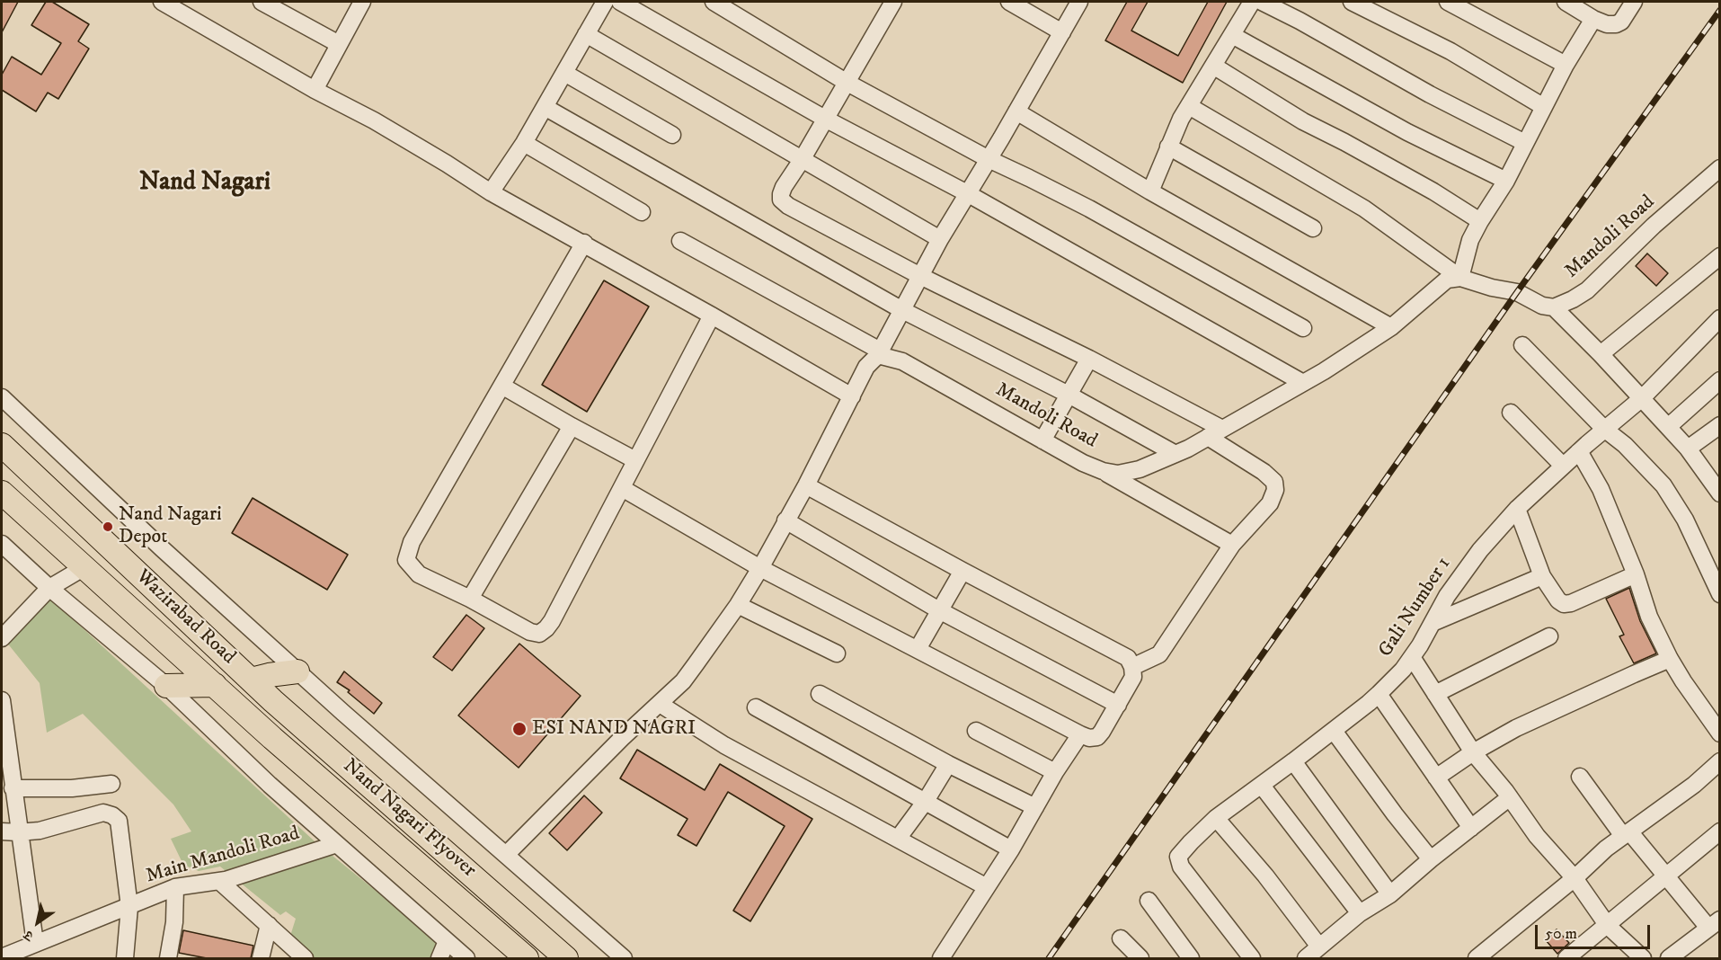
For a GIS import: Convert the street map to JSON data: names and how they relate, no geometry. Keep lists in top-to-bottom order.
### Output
{
  "streets": {
    "highway": ["Wazirabad Road", "Nand Nagari Flyover"],
    "street": ["Mandoli Road", "Gali Number 1", "Main Mandoli Road"]
  },
  "crossings": [
    ["Wazirabad Road", "Nand Nagari Flyover"]
  ],
  "districts": ["Nand Nagari"],
  "places": ["Nand Nagari Depot", "ESI NAND NAGRI"],
  "scale_bar": "50 m",
  "north": "bottom left"
}
